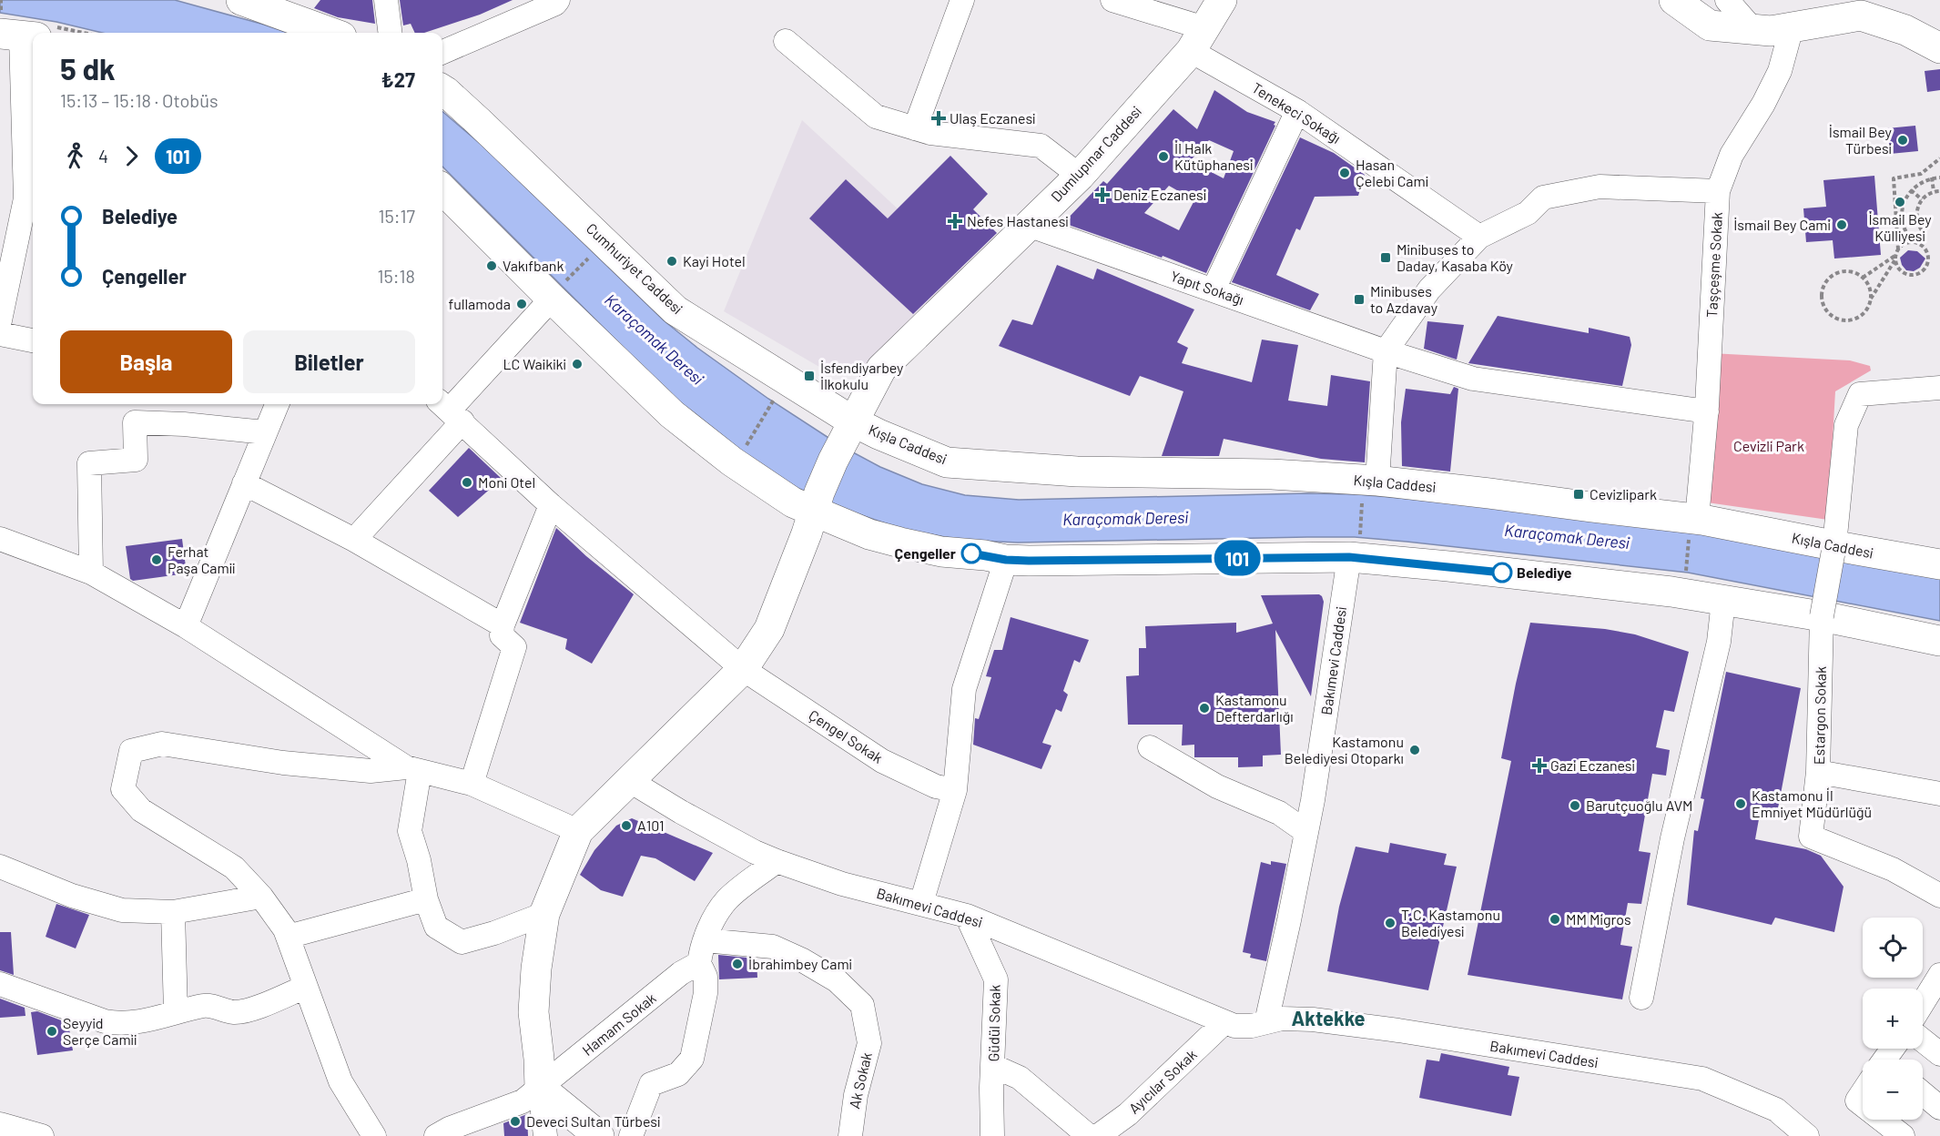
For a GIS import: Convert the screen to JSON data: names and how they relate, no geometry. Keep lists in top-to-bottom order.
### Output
{
  "streets": {
    "main road": ["Dumlupınar Caddesi", "Cumhuriyet Caddesi", "Kışla Caddesi"],
    "street": [
      "Tenekeci Sokağı",
      "Taşçeşme Sokak",
      "Yapıt Sokağı",
      "Bakımevi Caddesi",
      "Estargon Sokak",
      "Çengel Sokak",
      "Güdül Sokak",
      "Hamam Sokak",
      "Ak Sokak",
      "Ayıcılar Sokak"
    ]
  },
  "crossings": [
    ["Tenekeci Sokağı", "Dumlupınar Caddesi"],
    ["Dumlupınar Caddesi", "Cumhuriyet Caddesi"],
    ["Dumlupınar Caddesi", "Yapıt Sokağı"],
    ["Dumlupınar Caddesi", "Kışla Caddesi"],
    ["Dumlupınar Caddesi", "Bakımevi Caddesi"],
    ["Dumlupınar Caddesi", "Çengel Sokak"],
    ["Taşçeşme Sokak", "Yapıt Sokağı"],
    ["Taşçeşme Sokak", "Kışla Caddesi"],
    ["Cumhuriyet Caddesi", "Kışla Caddesi"],
    ["Kışla Caddesi", "Estargon Sokak"],
    ["Bakımevi Caddesi", "Güdül Sokak"],
    ["Bakımevi Caddesi", "Ayıcılar Sokak"]
  ],
  "districts": ["Aktekke"],
  "water": ["Karaçomak Deresi"],
  "parks": ["Cevizli Park"],
  "places": {
    "health": [
      "Ulaş Eczanesi",
      "Deniz Eczanesi",
      "Nefes Hastanesi",
      "Gazi Eczanesi"
    ],
    "other": [
      "İsmail Bey Türbesi",
      "İl Halk Kütüphanesi",
      "Hasan Çelebi Cami",
      "İsmail Bey Külliyesi",
      "İsmail Bey Cami",
      "Kayi Hotel",
      "Vakıfbank",
      "fullamoda",
      "LC Waikiki",
      "Moni Otel",
      "Çengeller",
      "Ferhat Paşa Camii",
      "Belediye",
      "Kastamonu Defterdarlığı",
      "Kastamonu Belediyesi Otoparkı",
      "Kastamonu İl Emniyet Müdürlüğü",
      "Barutçuoğlu AVM",
      "A101",
      "MM Migros",
      "T.C. Kastamonu Belediyesi",
      "İbrahimbey Cami",
      "Seyyid Serçe Camii",
      "Deveci Sultan Türbesi"
    ],
    "transit": [
      "Minibuses to Daday, Kasaba Köy",
      "Minibuses to Azdavay",
      "İsfendiyarbey İlkokulu",
      "Cevizlipark"
    ]
  },
  "lines": ["bus line 101"],
  "page": {
    "on_map": "101",
    "heading": ["5 dk", "15:13 – 15:18 · Otobüs", "₺27"],
    "legs": ["4", "101"],
    "list": [
      {
        "name": "Belediye",
        "value": "15:17"
      },
      {
        "name": "Çengeller",
        "value": "15:18"
      }
    ],
    "buttons": ["Başla", "Biletler"],
    "map_buttons": ["+", "−"]
  }
}
